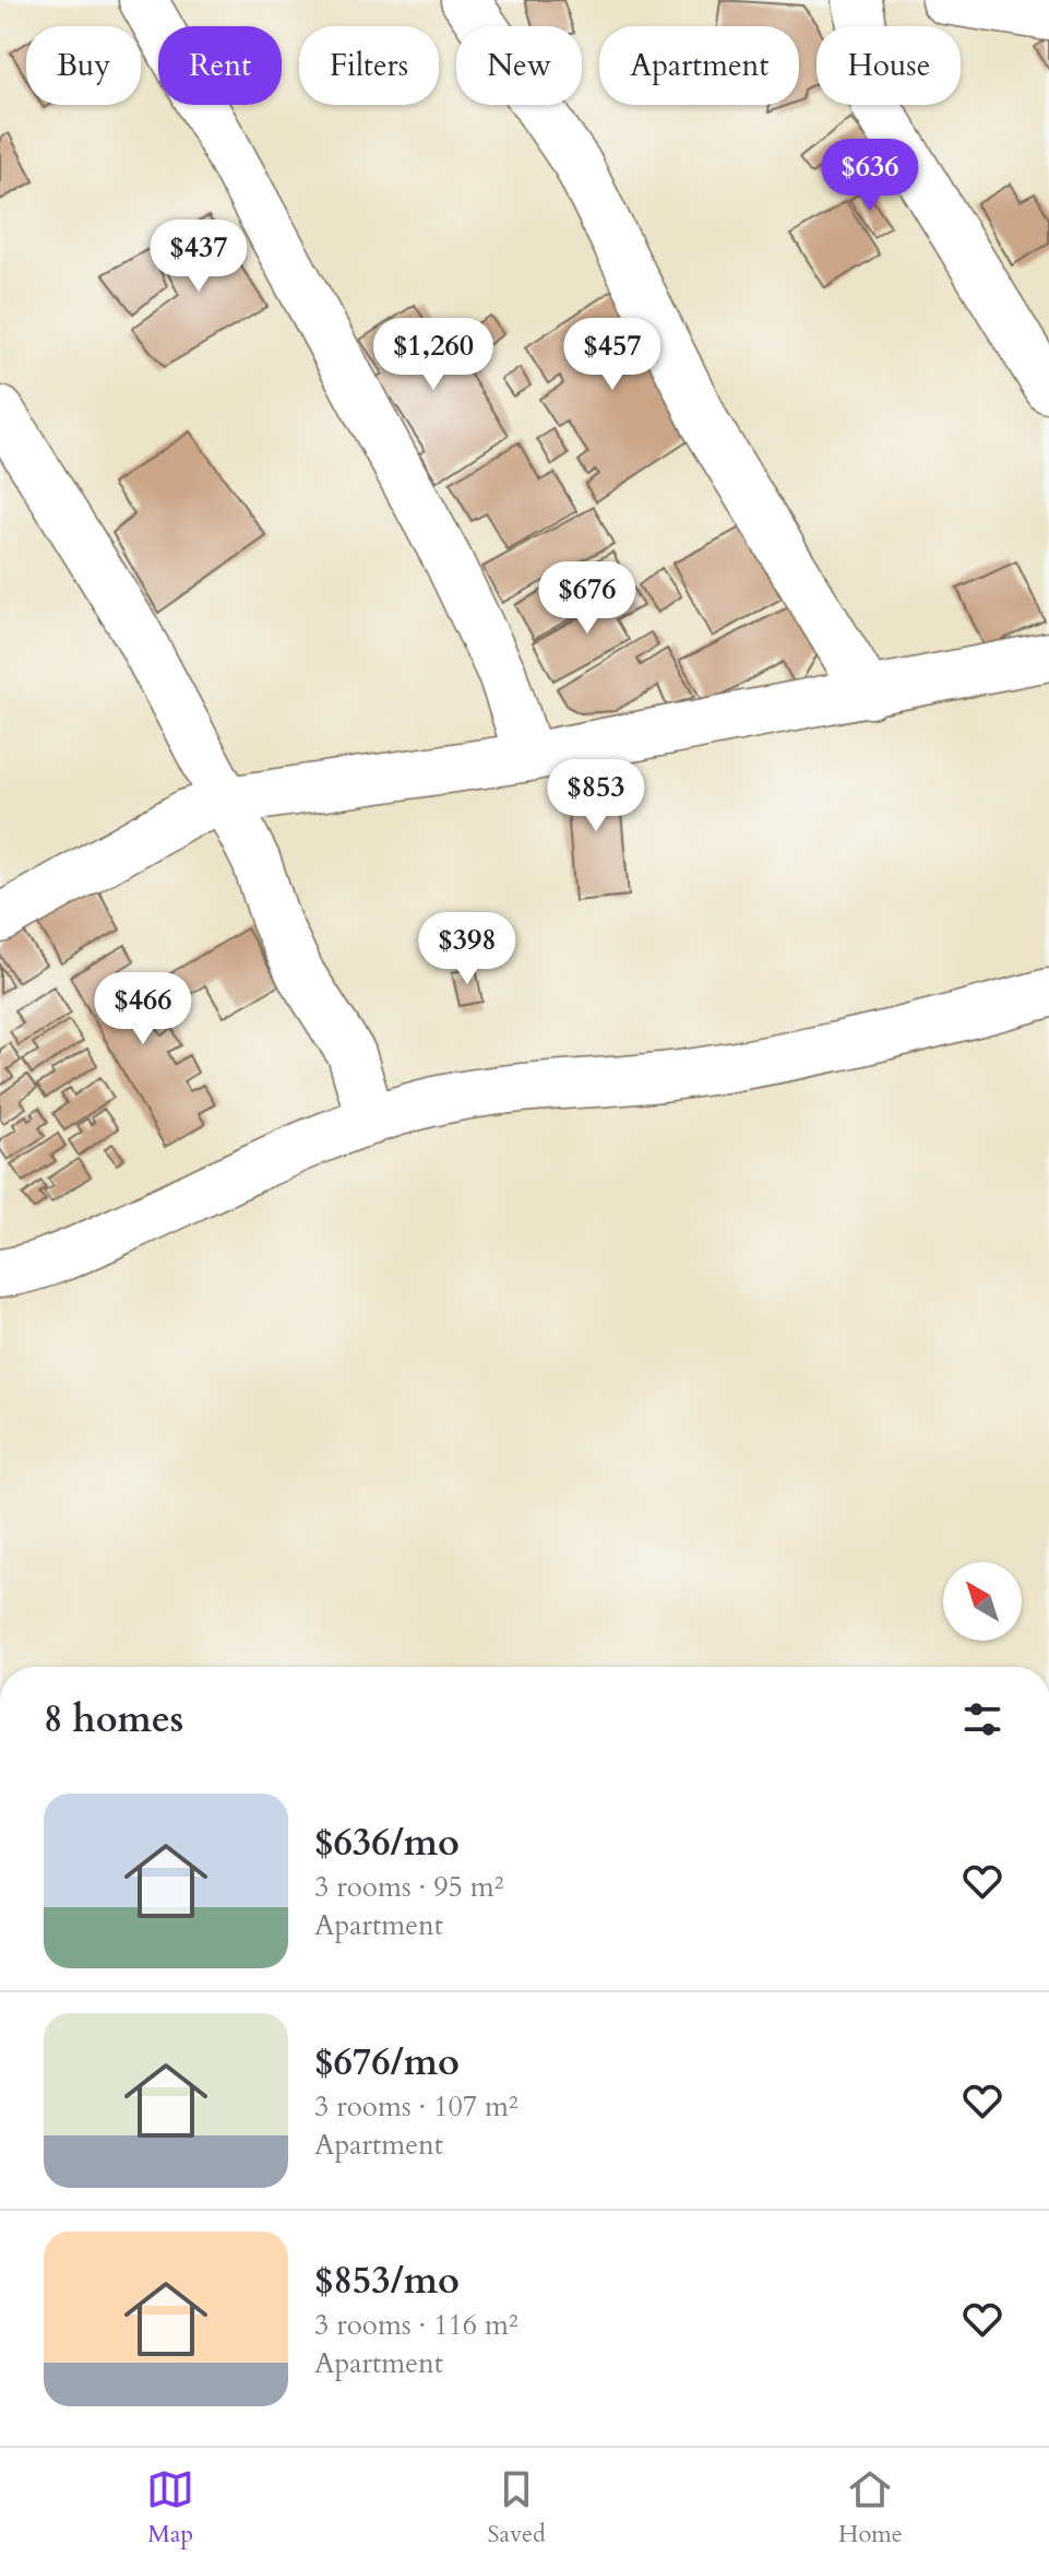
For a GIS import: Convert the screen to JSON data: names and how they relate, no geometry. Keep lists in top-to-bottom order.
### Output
{
  "north": "top left",
  "page": {
    "chip": [
      "Buy",
      "Rent",
      "Filters",
      "New",
      "Apartment",
      "House"
    ],
    "price": [
      "$636",
      "$437",
      "$1,260",
      "$457",
      "$676",
      "$853",
      "$398",
      "$466"
    ],
    "heading": "8 homes",
    "list": [
      {
        "name": "$636/mo",
        "note": "3 rooms · 95 m² · Apartment"
      },
      {
        "name": "$676/mo",
        "note": "3 rooms · 107 m² · Apartment"
      },
      {
        "name": "$853/mo",
        "note": "3 rooms · 116 m² · Apartment"
      }
    ],
    "tabs": ["Map", "Saved", "Home"]
  }
}
